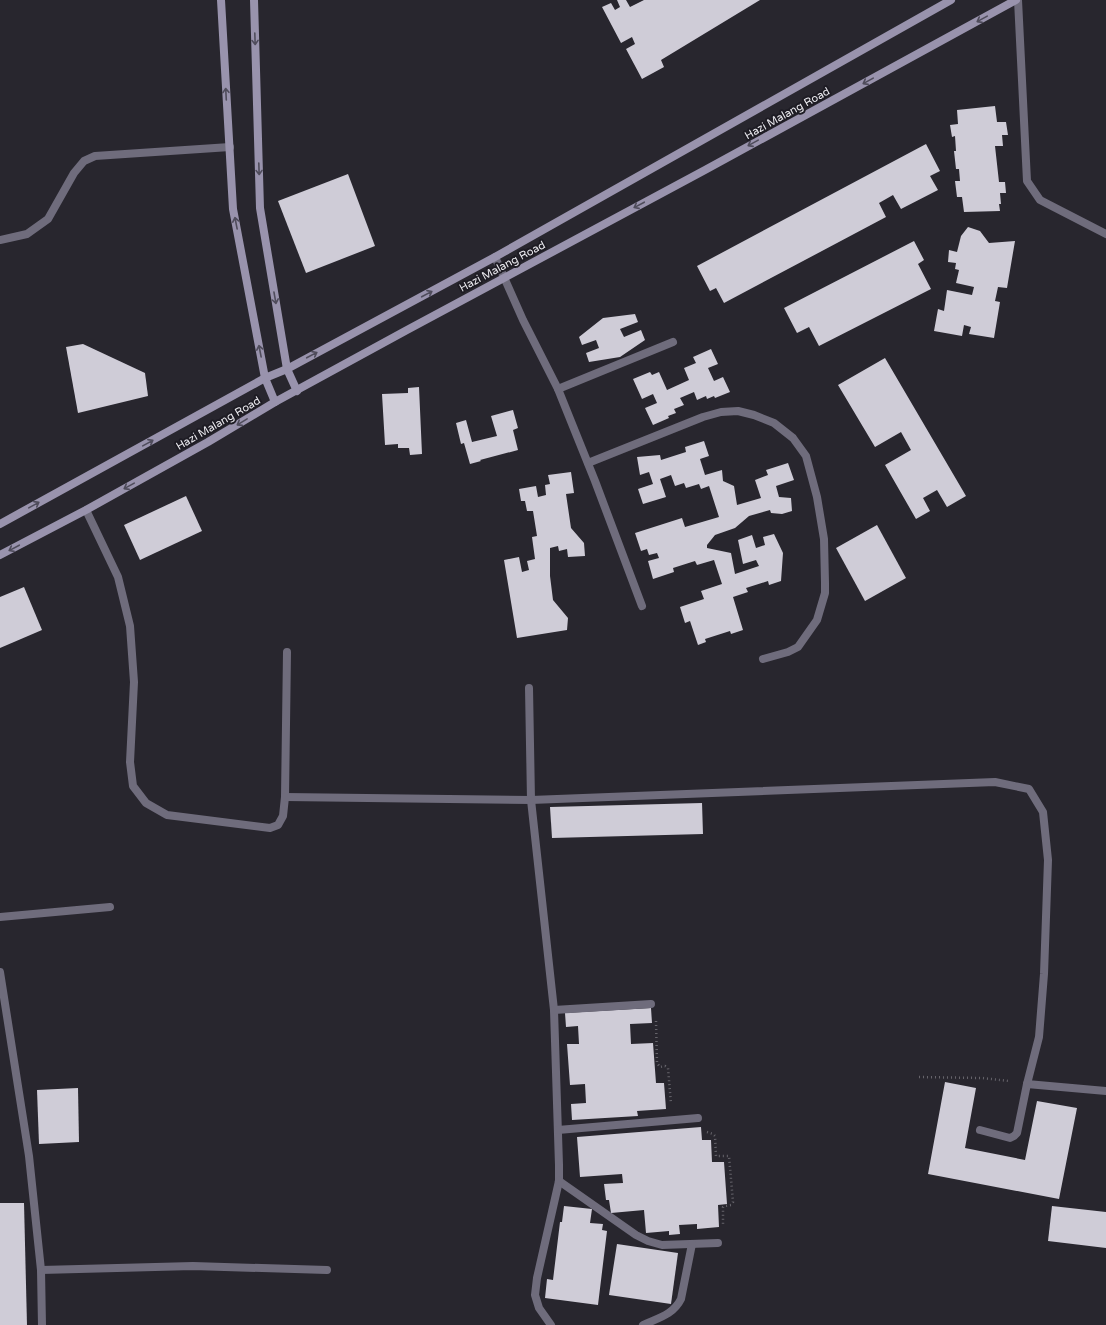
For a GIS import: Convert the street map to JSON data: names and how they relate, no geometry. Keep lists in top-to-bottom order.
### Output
{
  "streets": {
    "main road": ["Hazi Malang Road"]
  }
}
